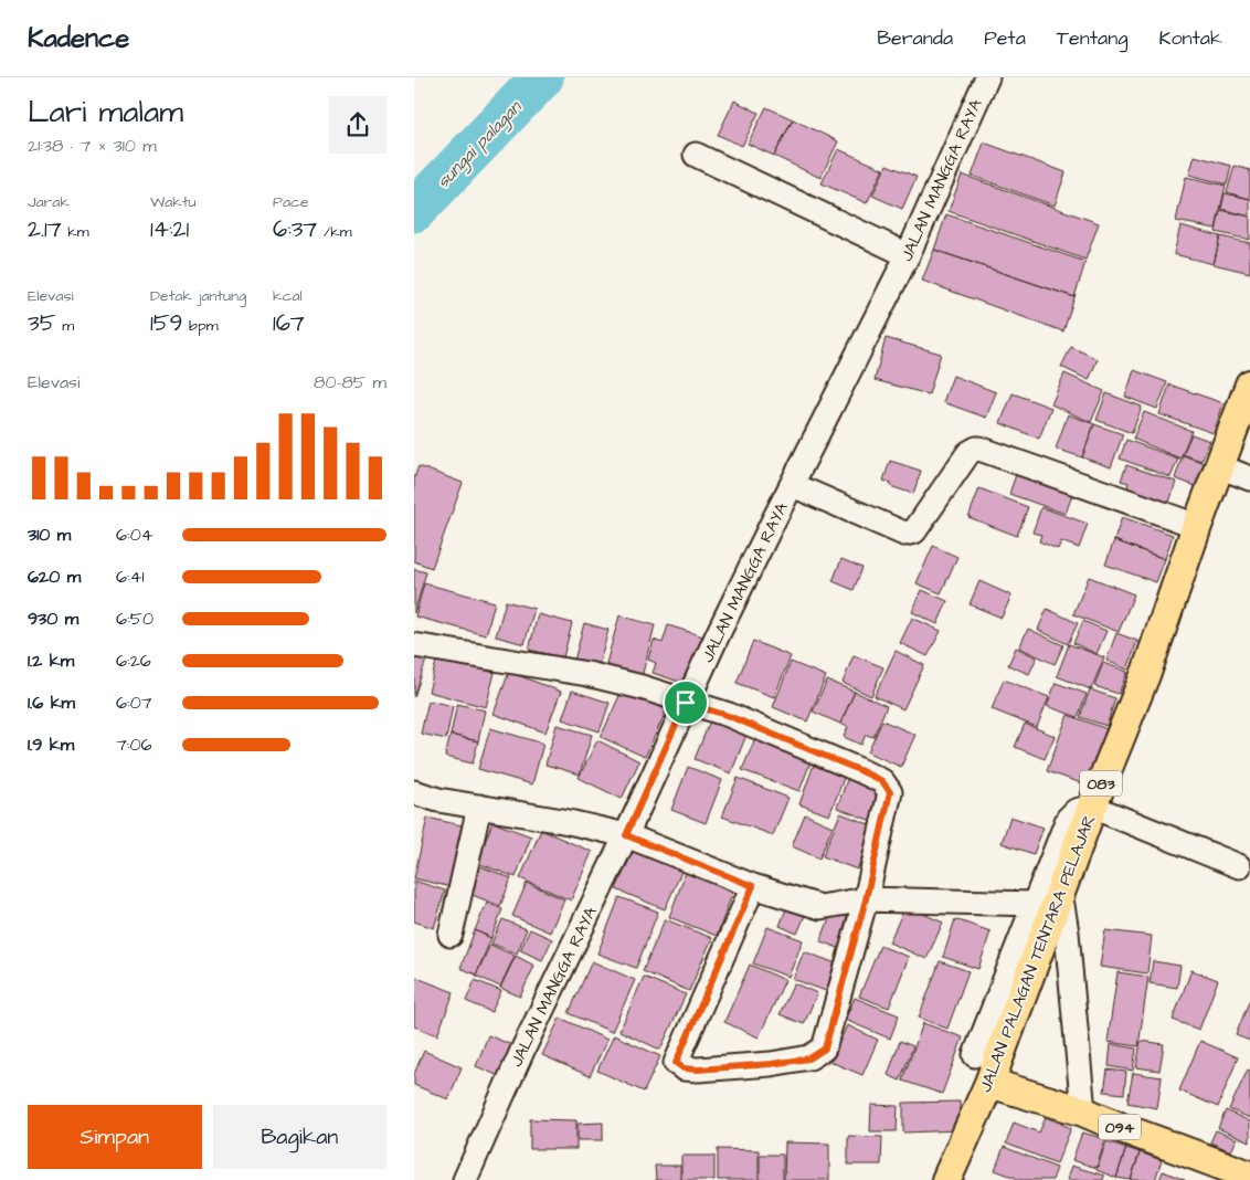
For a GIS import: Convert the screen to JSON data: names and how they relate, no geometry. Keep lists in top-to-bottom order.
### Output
{
  "streets": {
    "main road": ["083", "JALAN PALAGAN TENTARA PELAJAR", "094"],
    "street": ["JALAN MANGGA RAYA"]
  },
  "crossings": [
    ["JALAN PALAGAN TENTARA PELAJAR", "094"]
  ],
  "water": ["sungai palagan"],
  "page": {
    "header": "Kadence",
    "nav": [
      "Beranda",
      "Peta",
      "Tentang",
      "Kontak"
    ],
    "heading": ["Lari malam", "21:38 · 7 × 310 m"],
    "stats": [
      ["Jarak", "2.17 km"],
      ["Waktu", "14:21"],
      ["Pace", "6:37 /km"],
      ["Elevasi", "35 m"],
      ["Detak jantung", "159 bpm"],
      ["kcal", "167"]
    ],
    "chart": ["Elevasi", "80–85 m"],
    "list": [
      {
        "name": "310 m",
        "note": "6:04"
      },
      {
        "name": "620 m",
        "note": "6:41"
      },
      {
        "name": "930 m",
        "note": "6:50"
      },
      {
        "name": "1.2 km",
        "note": "6:26"
      },
      {
        "name": "1.6 km",
        "note": "6:07"
      },
      {
        "name": "1.9 km",
        "note": "7:06"
      }
    ],
    "buttons": ["Simpan", "Bagikan"]
  }
}
